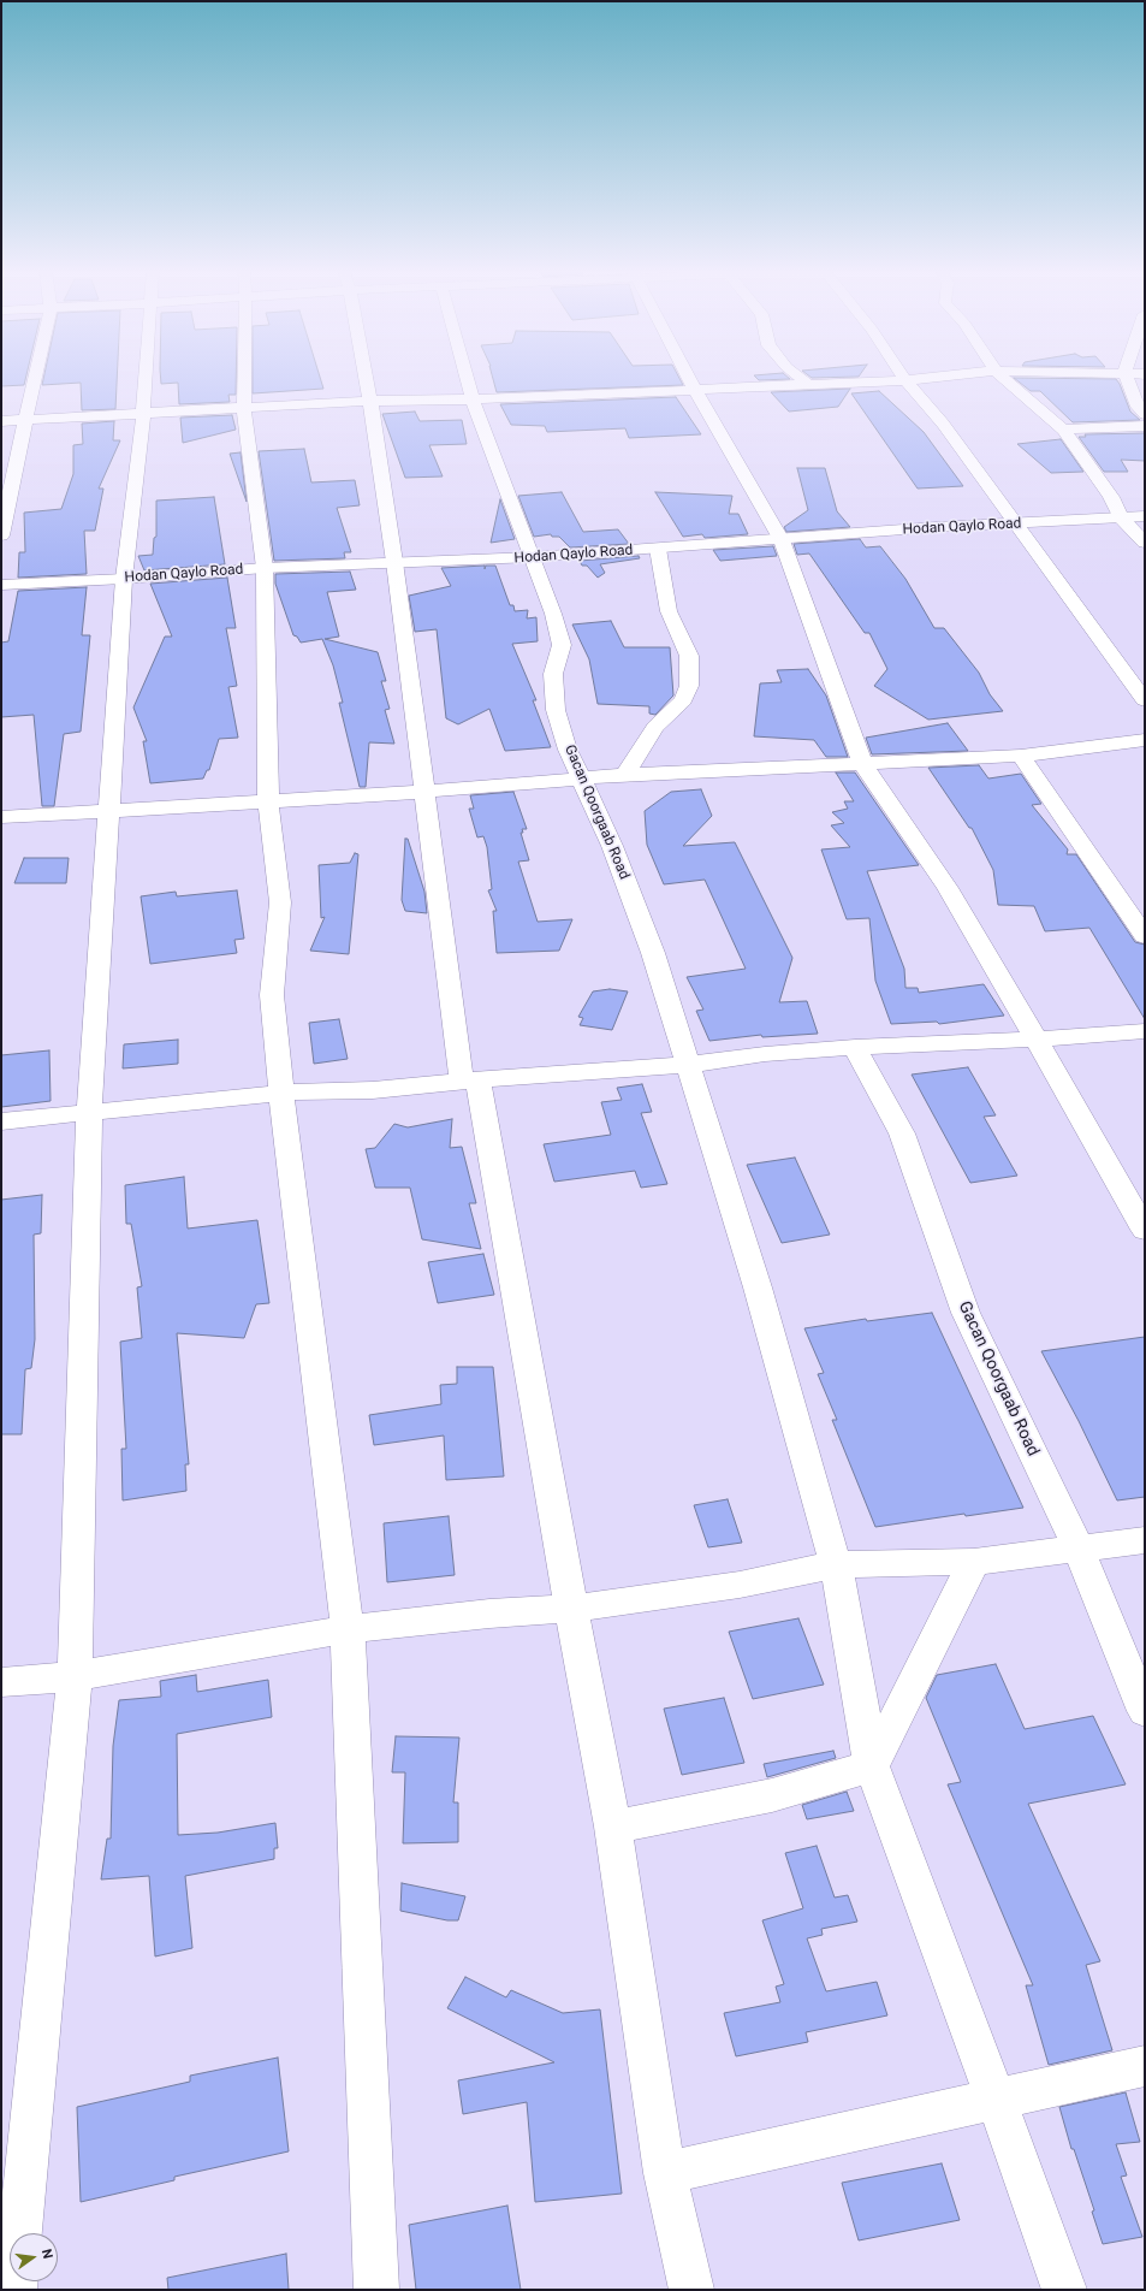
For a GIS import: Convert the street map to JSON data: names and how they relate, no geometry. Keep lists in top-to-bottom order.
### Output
{
  "streets": {
    "street": ["Hodan Qaylo Road", "Gacan Qoorgaab Road"]
  },
  "crossings": [
    ["Hodan Qaylo Road", "Gacan Qoorgaab Road"]
  ],
  "north": "right"
}
